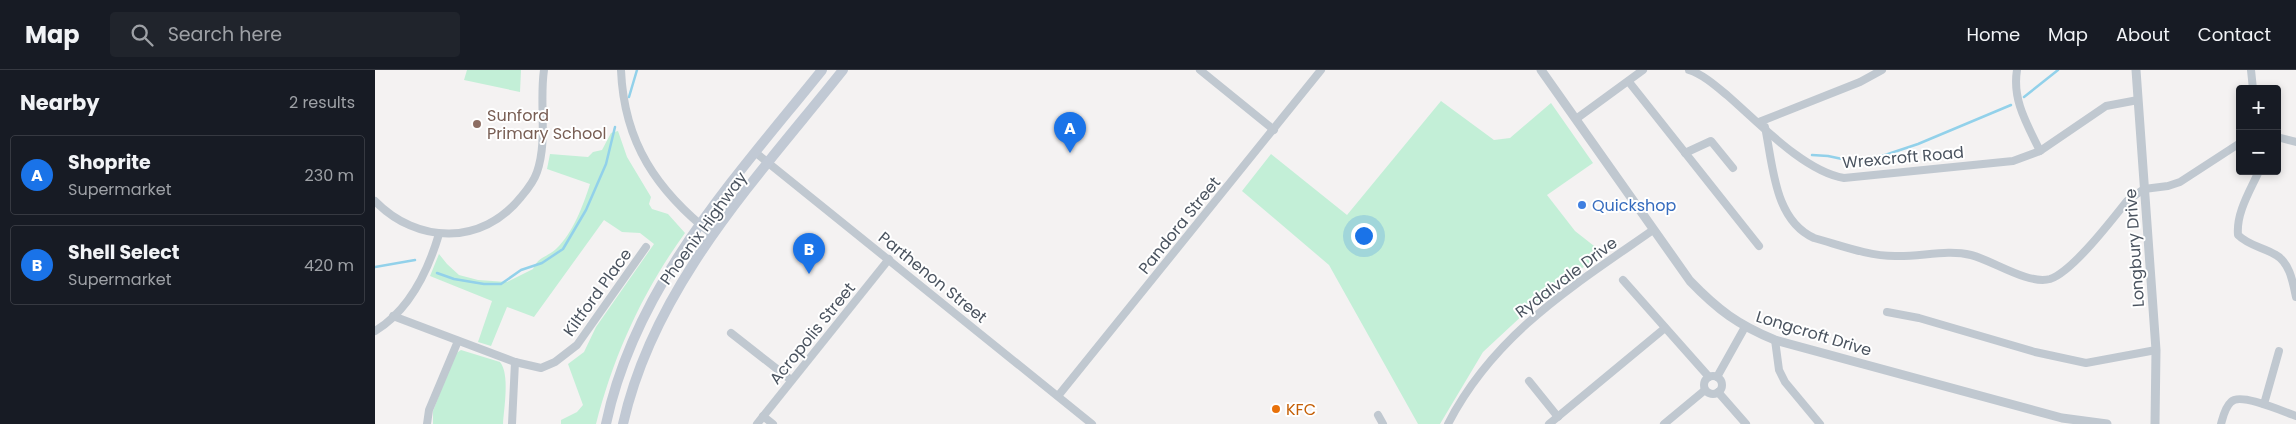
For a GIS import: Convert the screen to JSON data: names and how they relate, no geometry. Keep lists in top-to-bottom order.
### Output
{
  "streets": {
    "main road": ["Phoenix Highway"],
    "street": [
      "Wrexcroft Road",
      "Pandora Street",
      "Longbury Drive",
      "Parthenon Street",
      "Rydalvale Drive",
      "Kiltford Place",
      "Acropolis Street",
      "Longcroft Drive"
    ]
  },
  "crossings": [
    ["Wrexcroft Road", "Longbury Drive"],
    ["Pandora Street", "Parthenon Street"],
    ["Phoenix Highway", "Parthenon Street"],
    ["Parthenon Street", "Acropolis Street"],
    ["Rydalvale Drive", "Longcroft Drive"]
  ],
  "places": ["Sunford Primary School", "Quickshop", "KFC"],
  "page": {
    "header": "Map",
    "search": "Search here",
    "nav": [
      "Home",
      "Map",
      "About",
      "Contact"
    ],
    "heading": ["Nearby", "2 results"],
    "map_buttons": ["+", "−"],
    "pins": ["A", "B"],
    "list": [
      {
        "mark": "A",
        "name": "Shoprite",
        "note": "Supermarket",
        "value": "230 m"
      },
      {
        "mark": "B",
        "name": "Shell Select",
        "note": "Supermarket",
        "value": "420 m"
      }
    ]
  }
}
